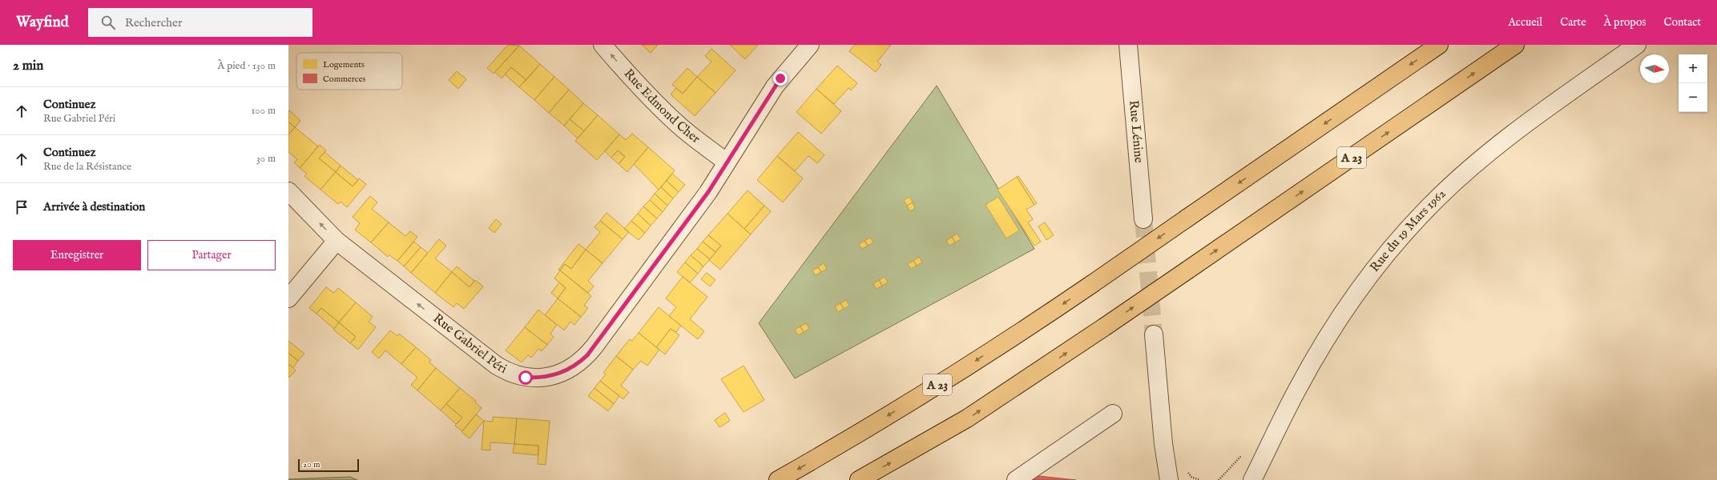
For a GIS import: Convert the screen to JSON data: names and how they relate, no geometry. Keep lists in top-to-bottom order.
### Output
{
  "streets": {
    "highway": ["A 23"],
    "street": [
      "Rue Edmond Cher",
      "Rue Lénine",
      "Rue du 19 Mars 1962",
      "Rue Gabriel Péri"
    ]
  },
  "crossings": [
    ["Rue Edmond Cher", "Rue Gabriel Péri"]
  ],
  "one_way": ["Rue Edmond Cher"],
  "legend": ["Logements", "Commerces"],
  "scale_bar": "20 m",
  "north": "right",
  "page": {
    "header": "Wayfind",
    "search": "Rechercher",
    "nav": [
      "Accueil",
      "Carte",
      "À propos",
      "Contact"
    ],
    "heading": ["2 min", "À pied · 130 m"],
    "map_buttons": ["+", "−"],
    "list": [
      ["Continuez", "Rue Gabriel Péri", "100 m"],
      ["Continuez", "Rue de la Résistance", "30 m"],
      "Arrivée à destination"
    ],
    "buttons": ["Enregistrer", "Partager"],
    "scale": "20 m"
  }
}
